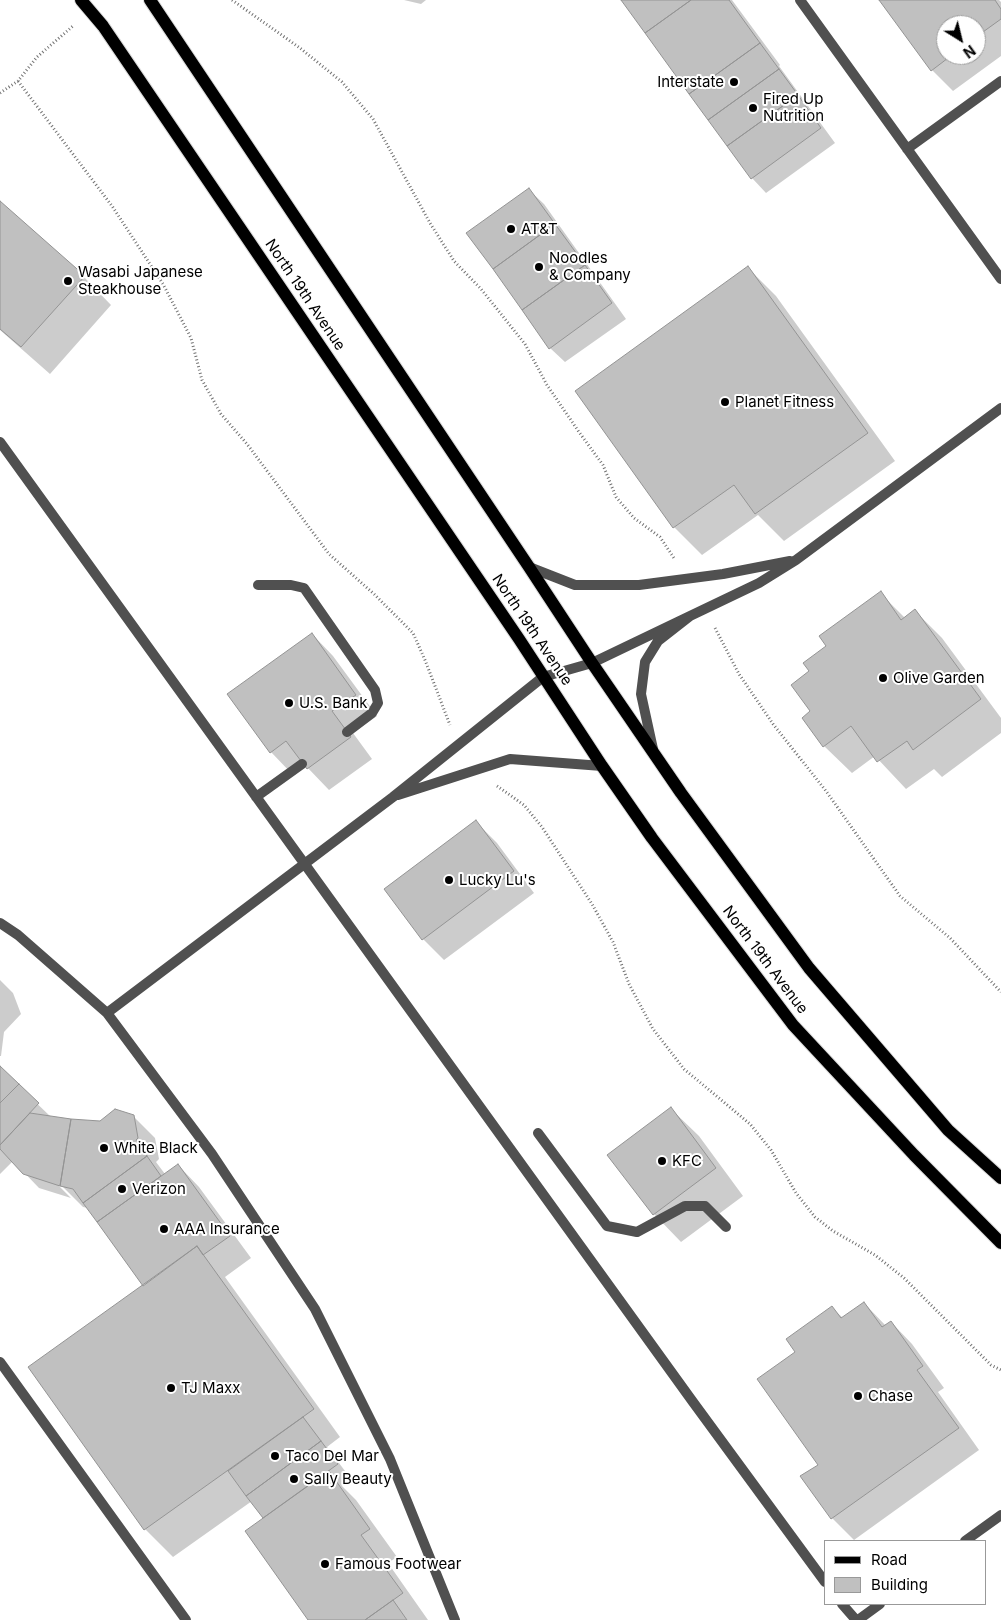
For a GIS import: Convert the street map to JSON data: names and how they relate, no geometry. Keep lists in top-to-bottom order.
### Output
{
  "streets": {
    "main road": ["North 19th Avenue"]
  },
  "places": [
    "Interstate",
    "Fired Up Nutrition",
    "AT&T",
    "Noodles & Company",
    "Wasabi Japanese Steakhouse",
    "Planet Fitness",
    "Olive Garden",
    "U.S. Bank",
    "Lucky Lu's",
    "White Black",
    "KFC",
    "Verizon",
    "AAA Insurance",
    "TJ Maxx",
    "Chase",
    "Taco Del Mar",
    "Sally Beauty",
    "Famous Footwear"
  ],
  "legend": ["Road", "Building"],
  "north": "bottom right"
}
